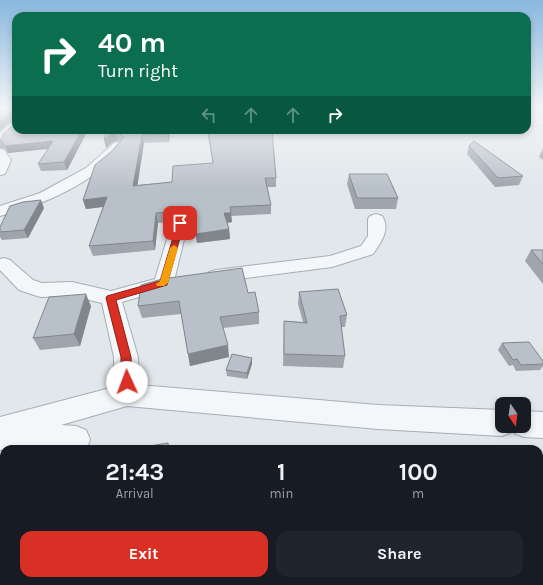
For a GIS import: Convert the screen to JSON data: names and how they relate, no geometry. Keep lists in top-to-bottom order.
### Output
{
  "north": "bottom",
  "page": {
    "turn": ["40 m", "Turn right"],
    "eta": [
      "21:43",
      "Arrival",
      "1",
      "min",
      "100",
      "m"
    ],
    "buttons": ["Exit", "Share"]
  }
}
